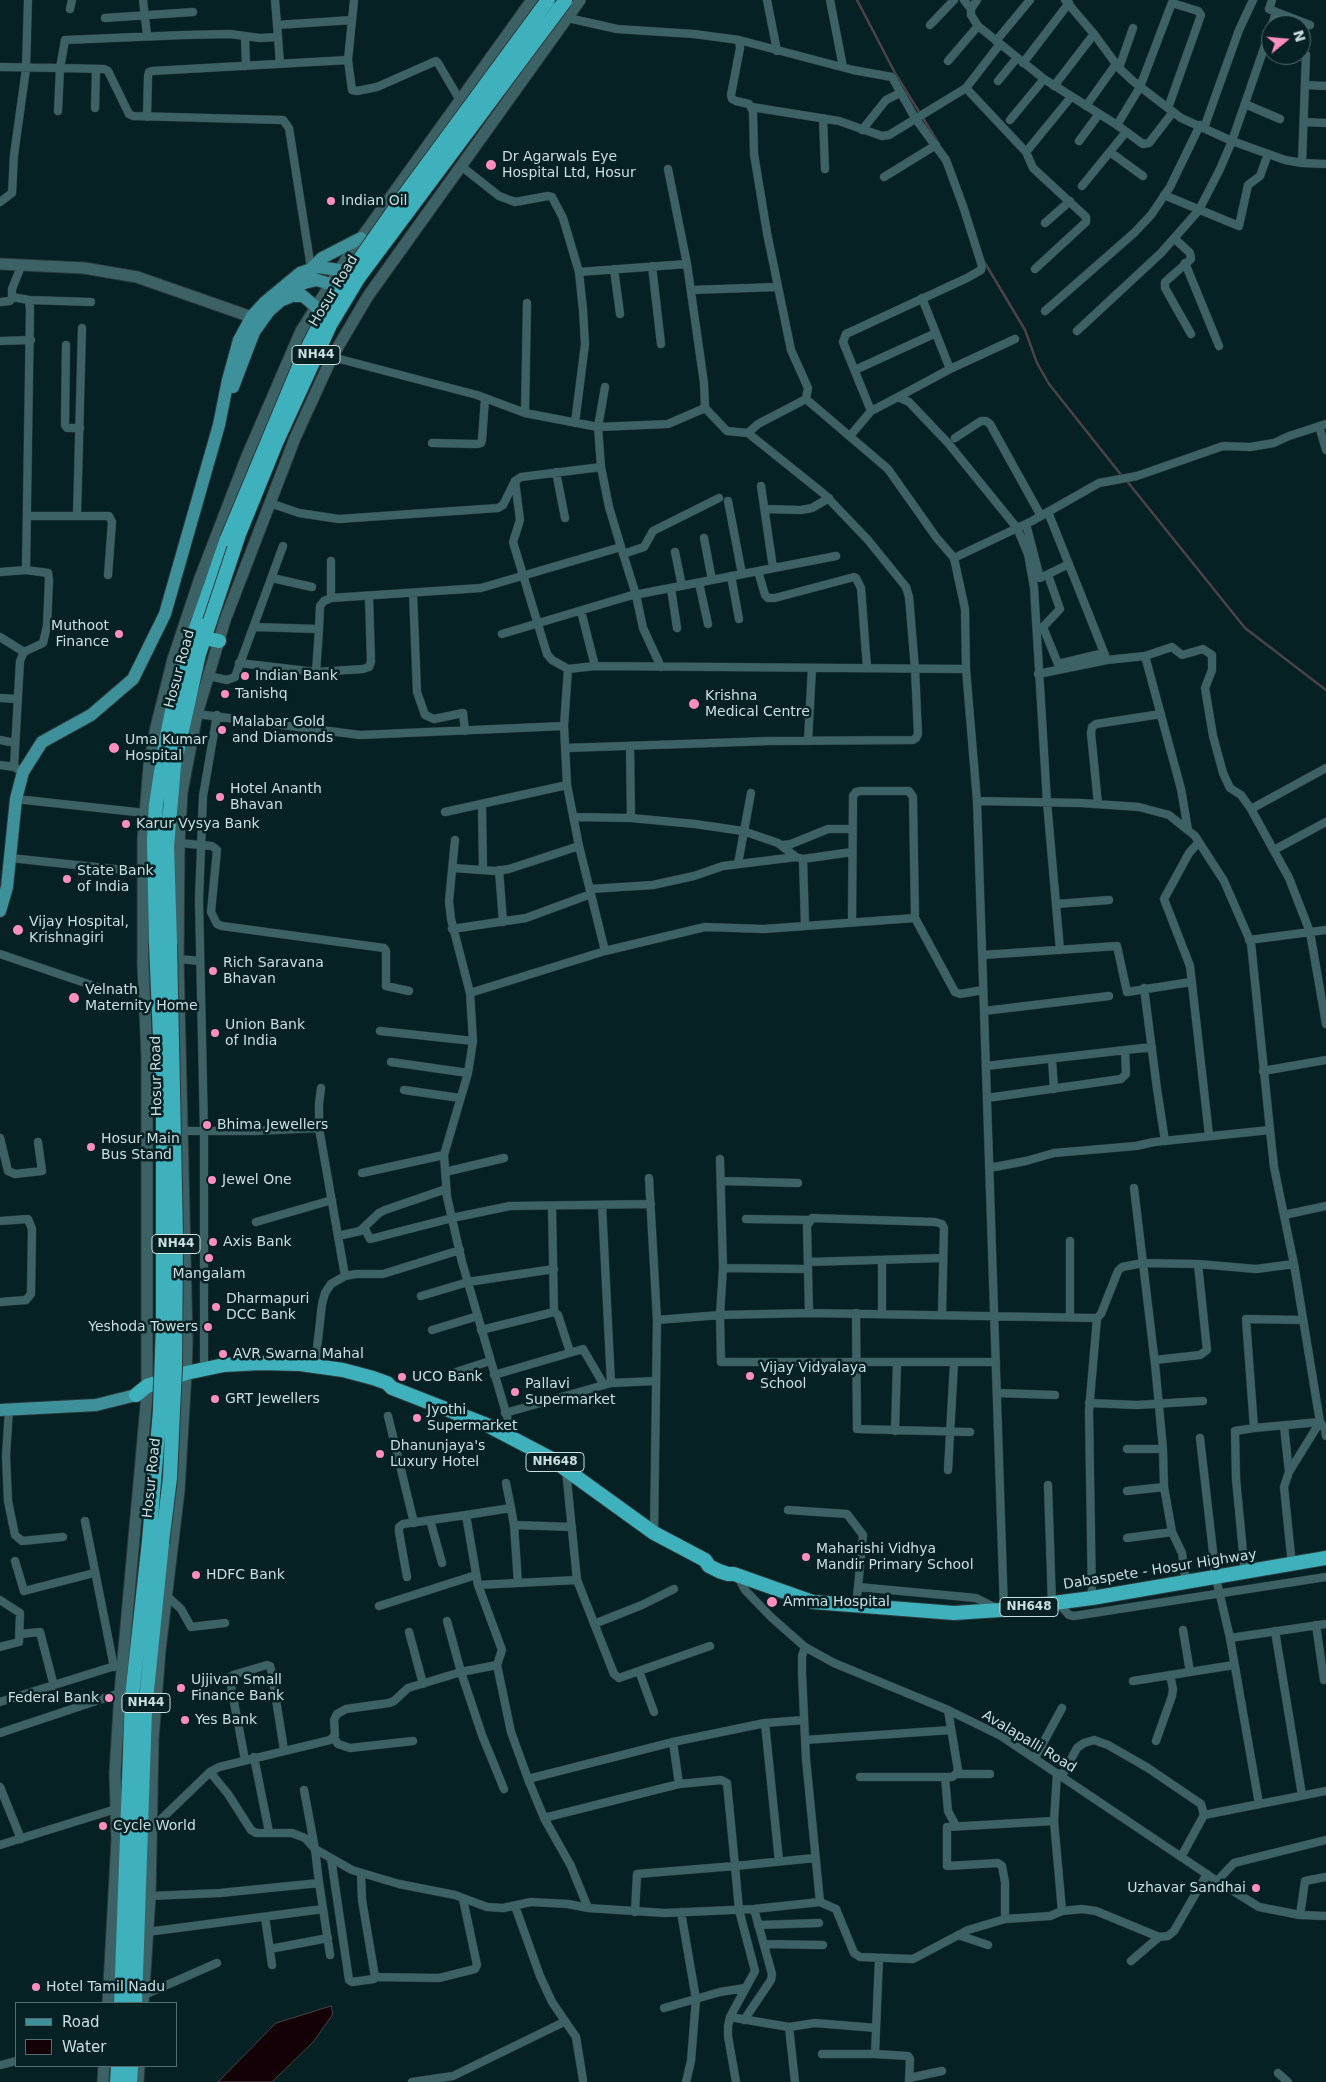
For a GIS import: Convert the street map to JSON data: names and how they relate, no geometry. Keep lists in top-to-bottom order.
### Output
{
  "streets": {
    "highway": [
      "Hosur Road",
      "NH44",
      "NH648",
      "Dabaspete - Hosur Highway"
    ],
    "street": ["Avalapalli Road"]
  },
  "crossings": [
    ["Hosur Road", "NH44"],
    ["NH648", "Dabaspete - Hosur Highway"],
    ["NH648", "Avalapalli Road"],
    ["Dabaspete - Hosur Highway", "Avalapalli Road"]
  ],
  "places": [
    "Dr Agarwals Eye Hospital Ltd, Hosur",
    "Indian Oil",
    "Muthoot Finance",
    "Indian Bank",
    "Tanishq",
    "Krishna Medical Centre",
    "Malabar Gold and Diamonds",
    "Uma Kumar Hospital",
    "Hotel Ananth Bhavan",
    "Karur Vysya Bank",
    "State Bank of India",
    "Vijay Hospital, Krishnagiri",
    "Rich Saravana Bhavan",
    "Velnath Maternity Home",
    "Union Bank of India",
    "Bhima Jewellers",
    "Hosur Main Bus Stand",
    "Jewel One",
    "Axis Bank",
    "Mangalam",
    "Dharmapuri DCC Bank",
    "Yeshoda Towers",
    "AVR Swarna Mahal",
    "Vijay Vidyalaya School",
    "UCO Bank",
    "Pallavi Supermarket",
    "GRT Jewellers",
    "Jyothi Supermarket",
    "Dhanunjaya's Luxury Hotel",
    "Maharishi Vidhya Mandir Primary School",
    "HDFC Bank",
    "Amma Hospital",
    "Ujjivan Small Finance Bank",
    "Federal Bank",
    "Yes Bank",
    "Cycle World",
    "Uzhavar Sandhai",
    "Hotel Tamil Nadu"
  ],
  "legend": ["Road", "Water"],
  "north": "right"
}
